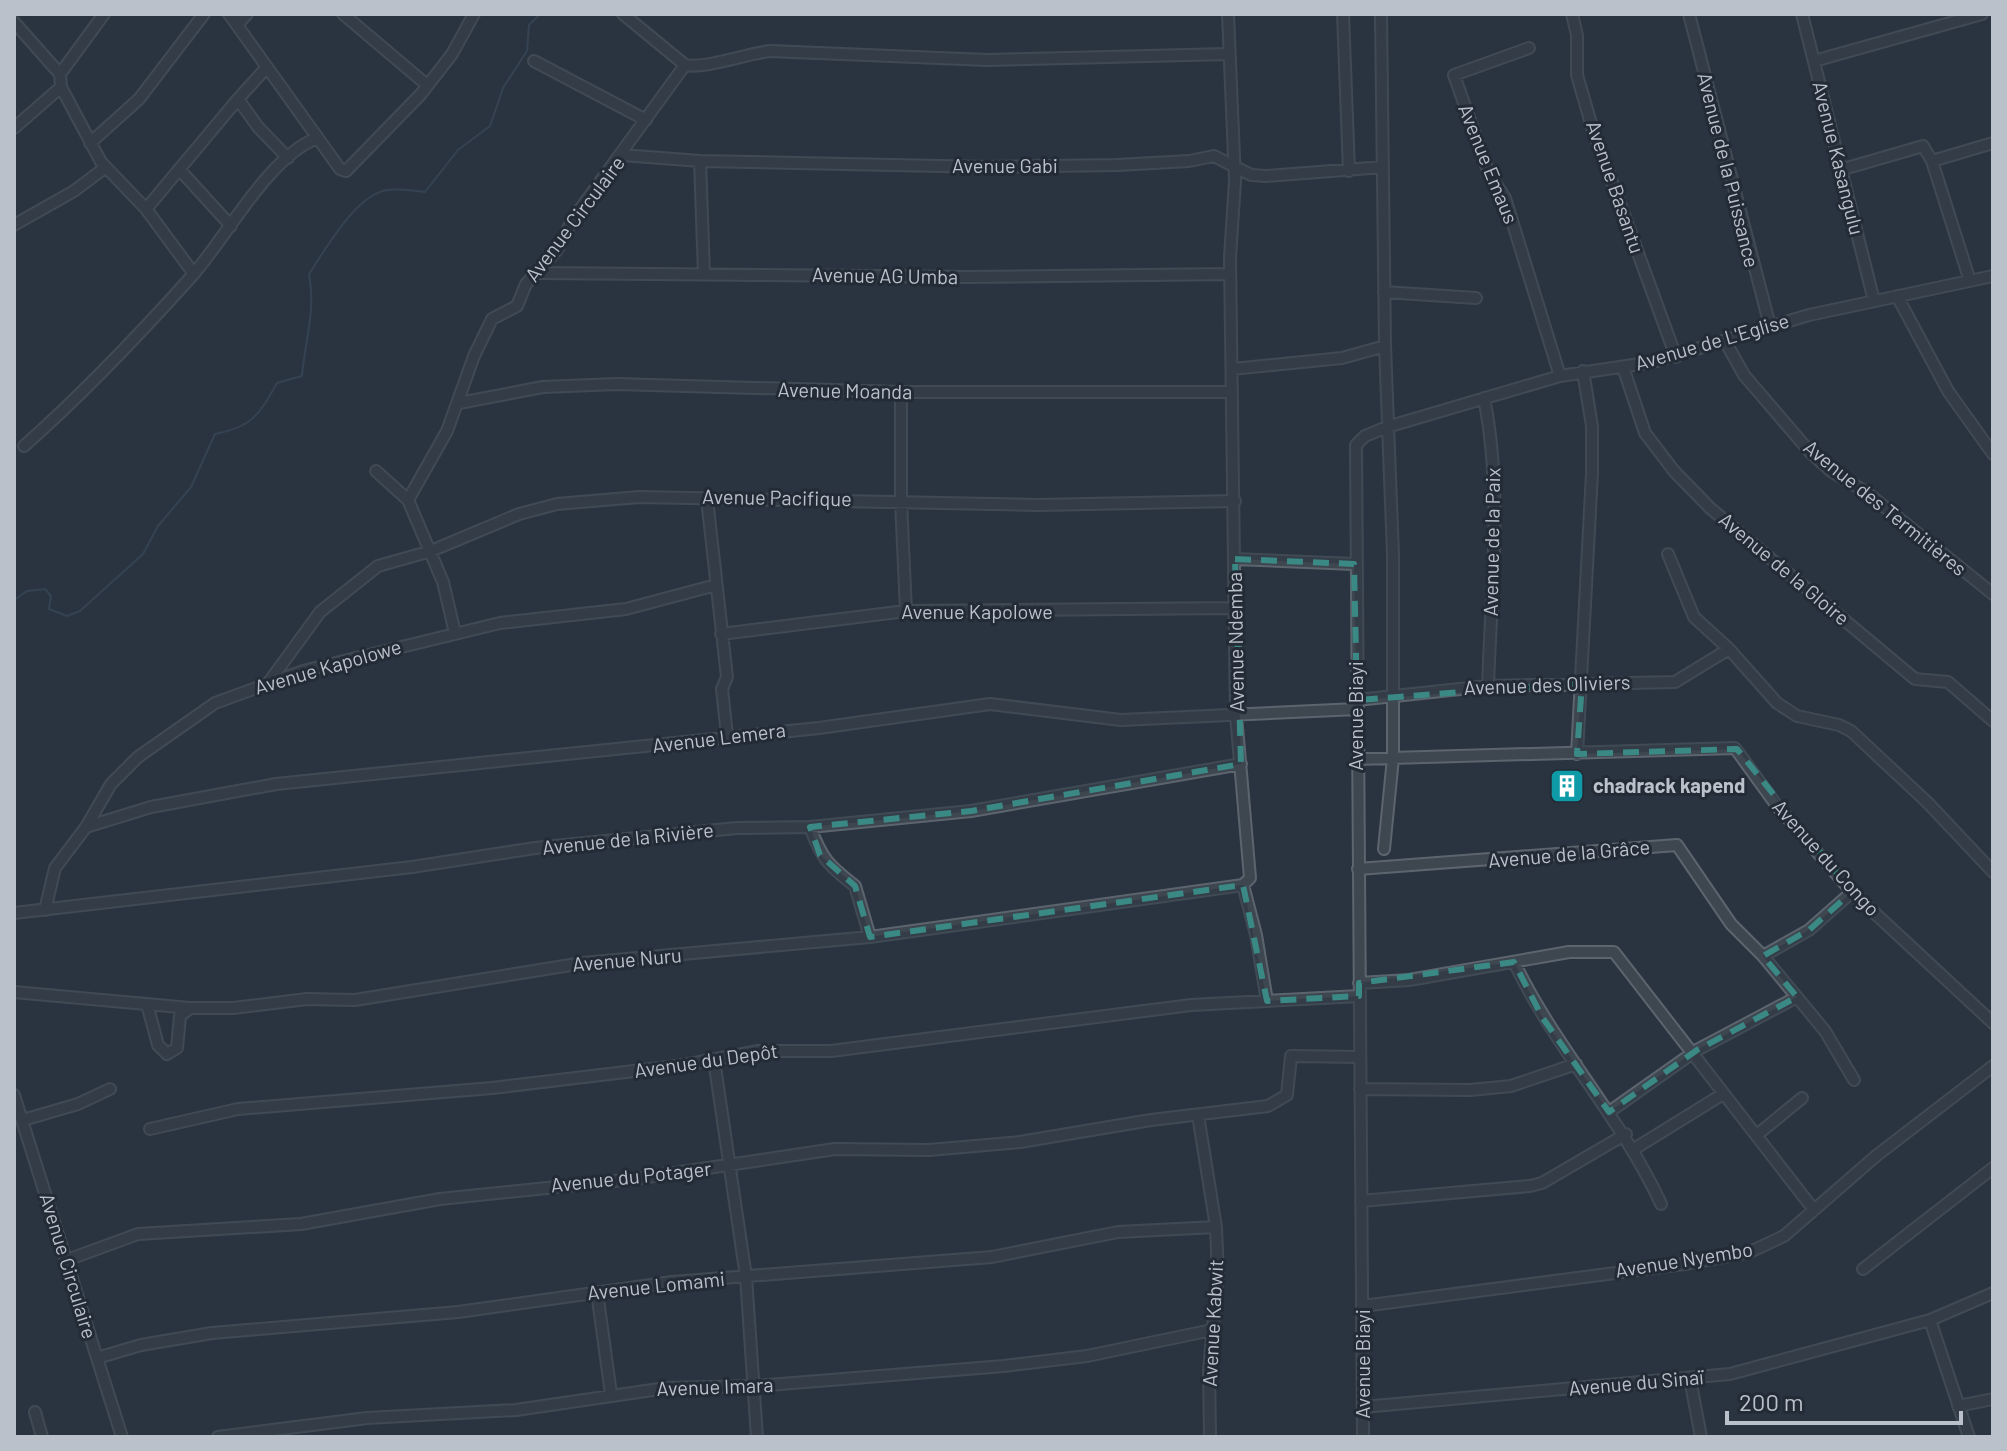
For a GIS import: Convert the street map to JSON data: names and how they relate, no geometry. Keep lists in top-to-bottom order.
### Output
{
  "streets": {
    "street": [
      "Avenue Kasangulu",
      "Avenue Emaus",
      "Avenue Gabi",
      "Avenue de la Puissance",
      "Avenue Basantu",
      "Avenue Circulaire",
      "Avenue AG Umba",
      "Avenue de L'Eglise",
      "Avenue Moanda",
      "Avenue Pacifique",
      "Avenue des Termitières",
      "Avenue de la Paix",
      "Avenue de la Gloire",
      "Avenue Kapolowe",
      "Avenue Ndemba",
      "Avenue des Oliviers",
      "Avenue Biayi",
      "Avenue Lemera",
      "Avenue de la Rivière",
      "Avenue de la Grâce",
      "Avenue du Congo",
      "Avenue Nuru",
      "Avenue du Depôt",
      "Avenue du Potager",
      "Avenue Nyembo",
      "Avenue Lomami",
      "Avenue Kabwit",
      "Avenue du Sinaï",
      "Avenue Imara"
    ]
  },
  "crossings": [
    ["Avenue Kasangulu", "Avenue de L'Eglise"],
    ["Avenue Emaus", "Avenue de L'Eglise"],
    ["Avenue Gabi", "Avenue Circulaire"],
    ["Avenue Gabi", "Avenue Ndemba"],
    ["Avenue de la Puissance", "Avenue de L'Eglise"],
    ["Avenue Basantu", "Avenue de L'Eglise"],
    ["Avenue Circulaire", "Avenue AG Umba"],
    ["Avenue Circulaire", "Avenue Moanda"],
    ["Avenue Circulaire", "Avenue du Potager"],
    ["Avenue Circulaire", "Avenue Lomami"],
    ["Avenue AG Umba", "Avenue Ndemba"],
    ["Avenue de L'Eglise", "Avenue des Termitières"],
    ["Avenue de L'Eglise", "Avenue de la Paix"],
    ["Avenue de L'Eglise", "Avenue de la Gloire"],
    ["Avenue de L'Eglise", "Avenue Biayi"],
    ["Avenue Moanda", "Avenue Ndemba"],
    ["Avenue Pacifique", "Avenue Kapolowe"],
    ["Avenue Pacifique", "Avenue Ndemba"],
    ["Avenue de la Paix", "Avenue des Oliviers"],
    ["Avenue Kapolowe", "Avenue Ndemba"],
    ["Avenue Kapolowe", "Avenue Lemera"],
    ["Avenue Kapolowe", "Avenue de la Rivière"],
    ["Avenue Ndemba", "Avenue Lemera"],
    ["Avenue Ndemba", "Avenue de la Rivière"],
    ["Avenue Ndemba", "Avenue Nuru"],
    ["Avenue Ndemba", "Avenue du Depôt"],
    ["Avenue des Oliviers", "Avenue Biayi"],
    ["Avenue des Oliviers", "Avenue Lemera"],
    ["Avenue Biayi", "Avenue Lemera"],
    ["Avenue Biayi", "Avenue de la Grâce"],
    ["Avenue Biayi", "Avenue du Congo"],
    ["Avenue Biayi", "Avenue du Depôt"],
    ["Avenue Biayi", "Avenue du Potager"],
    ["Avenue Biayi", "Avenue Nyembo"],
    ["Avenue Biayi", "Avenue du Sinaï"],
    ["Avenue du Potager", "Avenue Kabwit"],
    ["Avenue Lomami", "Avenue Kabwit"],
    ["Avenue Kabwit", "Avenue Imara"]
  ],
  "places": {
    "building": ["chadrack kapend"]
  },
  "scale_bar": "200 m"
}
